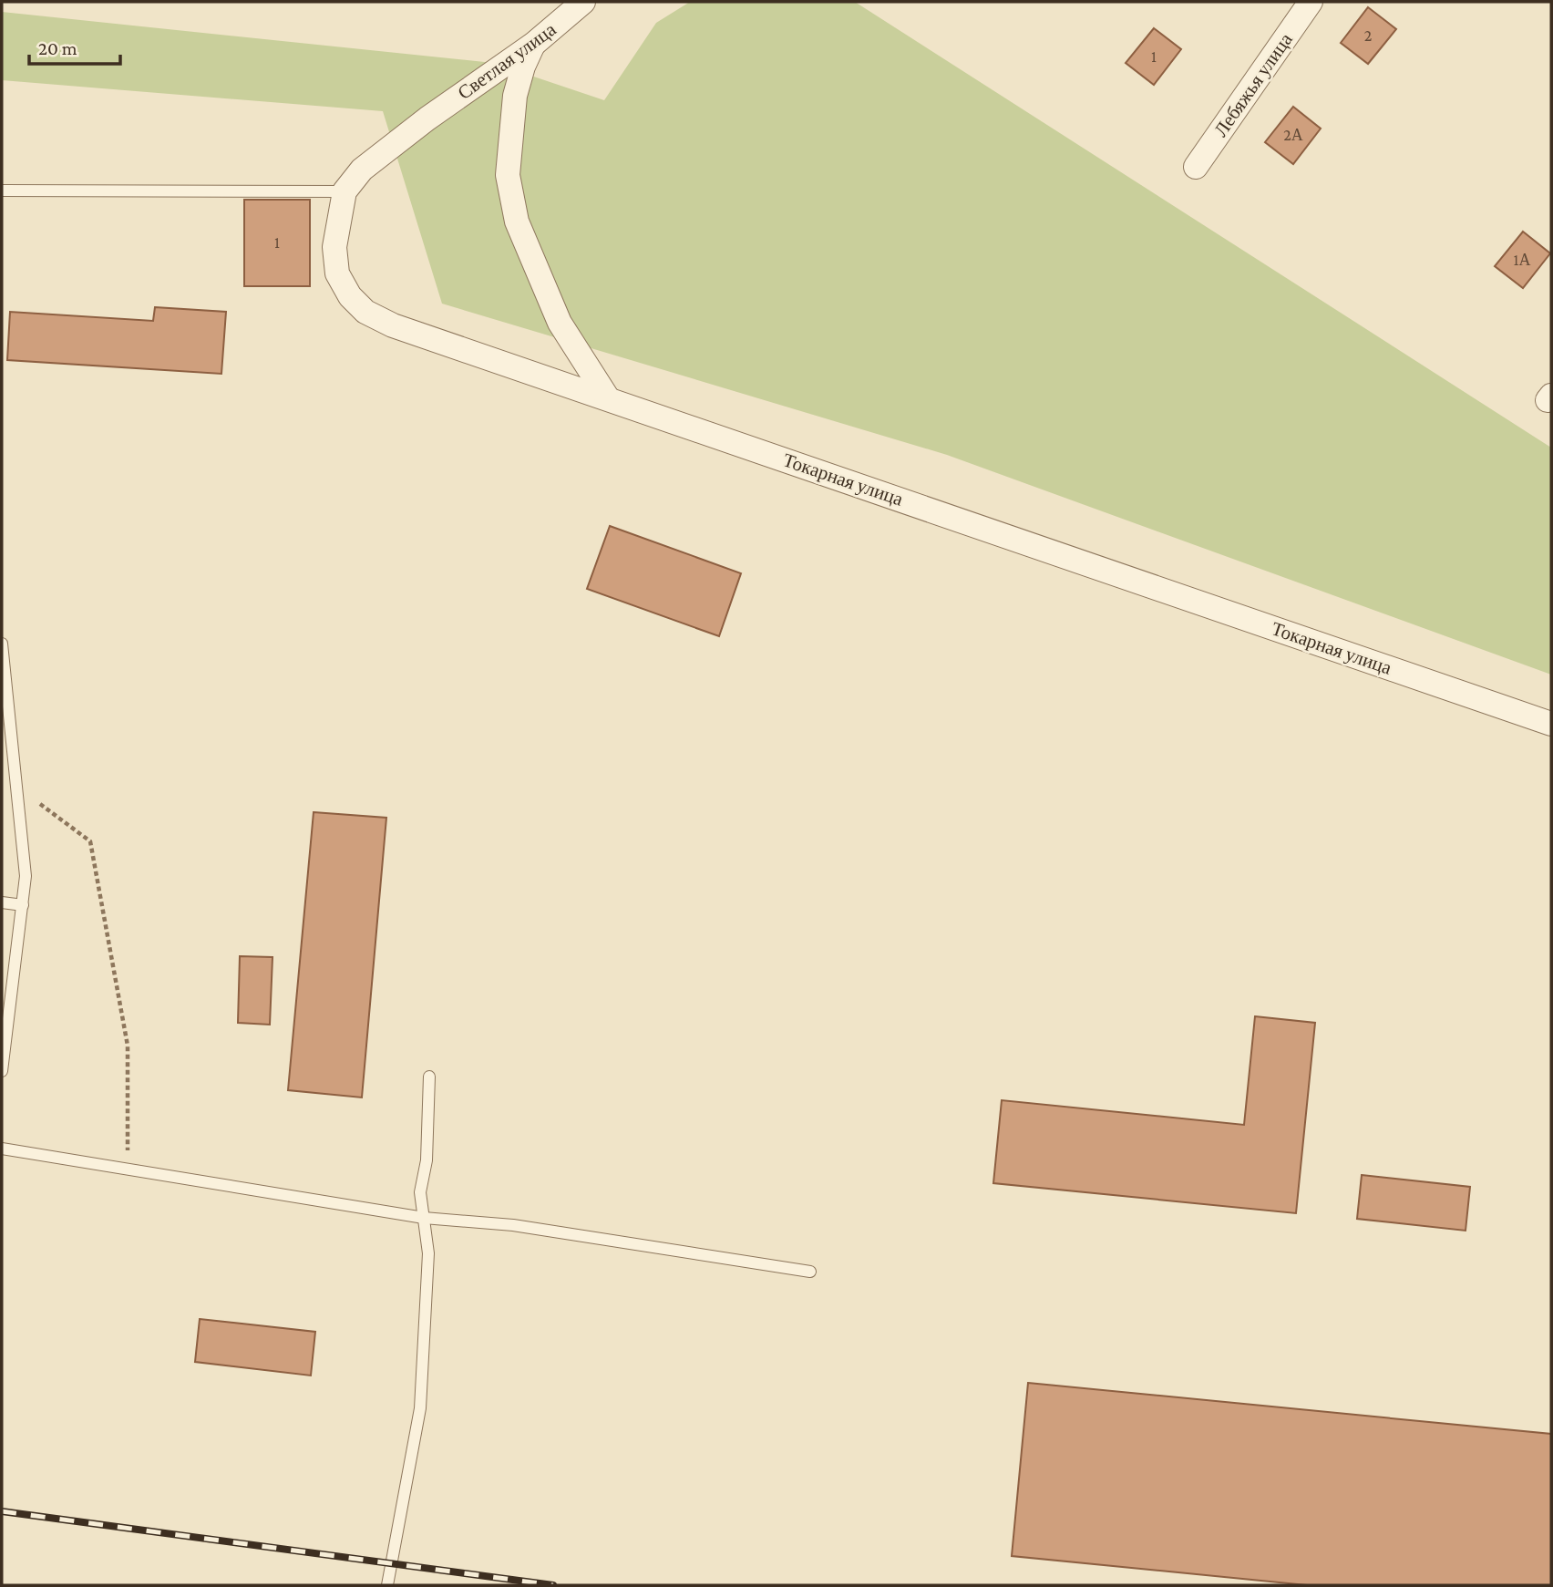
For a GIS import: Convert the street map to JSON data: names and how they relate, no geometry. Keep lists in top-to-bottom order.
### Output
{
  "streets": {
    "street": ["Светлая улица", "Лебяжья улица", "Токарная улица"]
  },
  "crossings": [
    ["Светлая улица", "Токарная улица"]
  ],
  "house_numbers": [
    "2",
    "1",
    "2А",
    "1",
    "1А"
  ],
  "scale_bar": "20 m"
}
